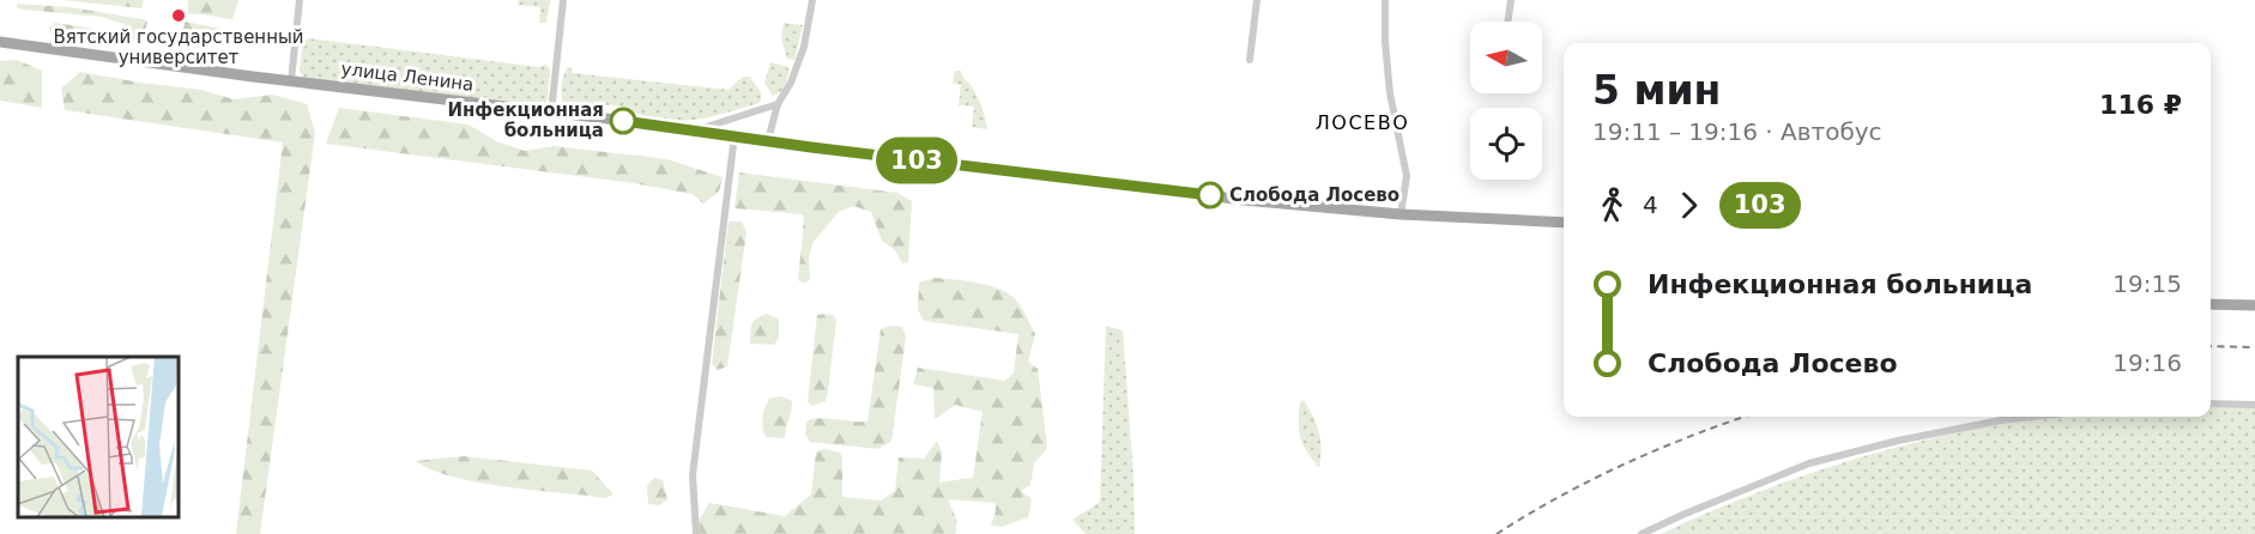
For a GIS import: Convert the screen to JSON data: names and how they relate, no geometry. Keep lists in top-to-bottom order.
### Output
{
  "streets": {
    "main road": ["улица Ленина"]
  },
  "districts": ["ЛОСЕВО"],
  "places": ["Вятский государственный университет", "Инфекционная больница", "Слобода Лосево"],
  "lines": ["bus line 103"],
  "north": "left",
  "page": {
    "on_map": "103",
    "heading": ["5 мин", "19:11 – 19:16 · Автобус", "116 ₽"],
    "legs": ["4", "103"],
    "list": [
      {
        "name": "Инфекционная больница",
        "value": "19:15"
      },
      {
        "name": "Слобода Лосево",
        "value": "19:16"
      }
    ]
  }
}
